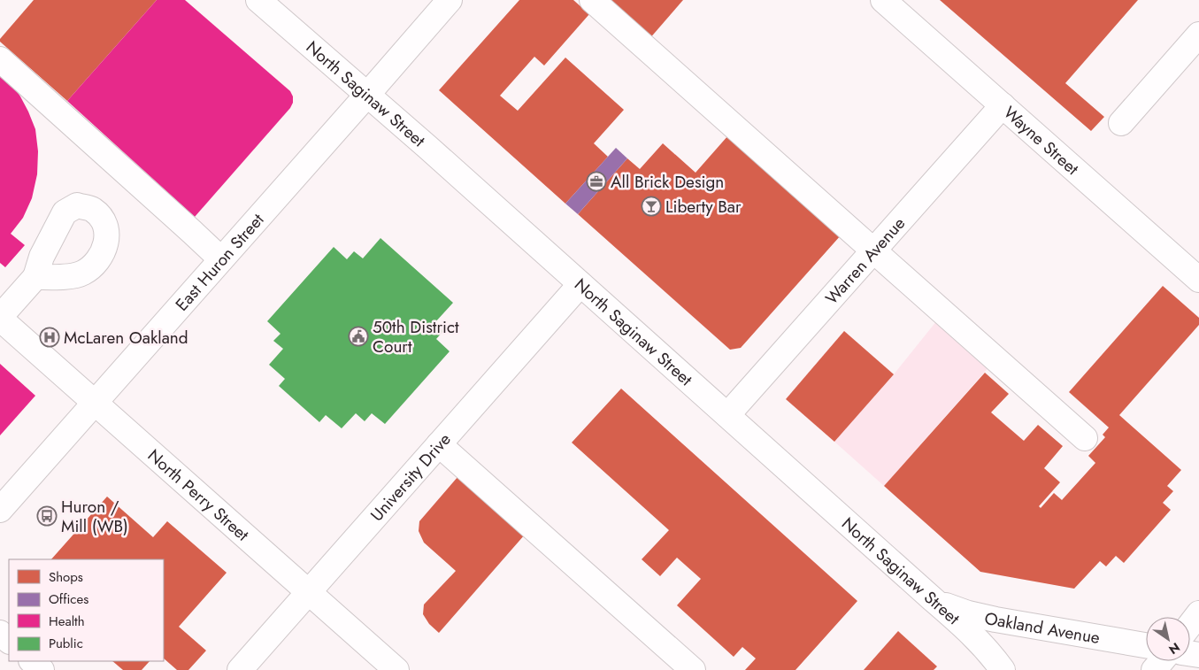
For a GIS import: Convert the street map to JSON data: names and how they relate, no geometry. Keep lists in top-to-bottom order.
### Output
{
  "streets": {
    "main road": [
      "North Saginaw Street",
      "Wayne Street",
      "Warren Avenue",
      "East Huron Street",
      "University Drive",
      "North Perry Street",
      "Oakland Avenue"
    ]
  },
  "crossings": [
    ["North Saginaw Street", "Warren Avenue"],
    ["North Saginaw Street", "East Huron Street"],
    ["North Saginaw Street", "University Drive"],
    ["North Saginaw Street", "Oakland Avenue"],
    ["Wayne Street", "Warren Avenue"],
    ["East Huron Street", "North Perry Street"],
    ["University Drive", "North Perry Street"]
  ],
  "places": {
    "office": ["All Brick Design"],
    "bar": ["Liberty Bar"],
    "public building": ["50th District Court"],
    "hospital": ["McLaren Oakland"],
    "bus stop": ["Huron / Mill (WB)"]
  },
  "legend": [
    "Shops",
    "Offices",
    "Health",
    "Public"
  ],
  "north": "bottom right"
}
